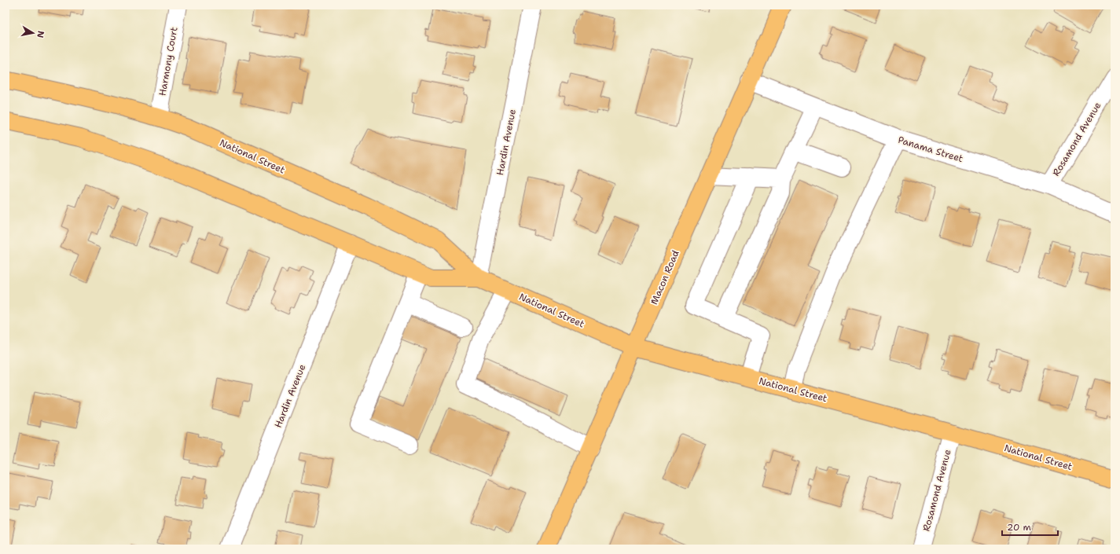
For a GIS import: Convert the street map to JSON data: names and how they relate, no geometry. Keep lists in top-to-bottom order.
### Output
{
  "streets": {
    "main road": ["National Street", "Macon Road"],
    "street": [
      "Harmony Court",
      "Rosamond Avenue",
      "Hardin Avenue",
      "Panama Street"
    ]
  },
  "crossings": [
    ["Harmony Court", "National Street"],
    ["Rosamond Avenue", "Panama Street"],
    ["Rosamond Avenue", "National Street"],
    ["Hardin Avenue", "National Street"],
    ["Panama Street", "Macon Road"],
    ["National Street", "Macon Road"]
  ],
  "scale_bar": "20 m",
  "north": "right"
}
